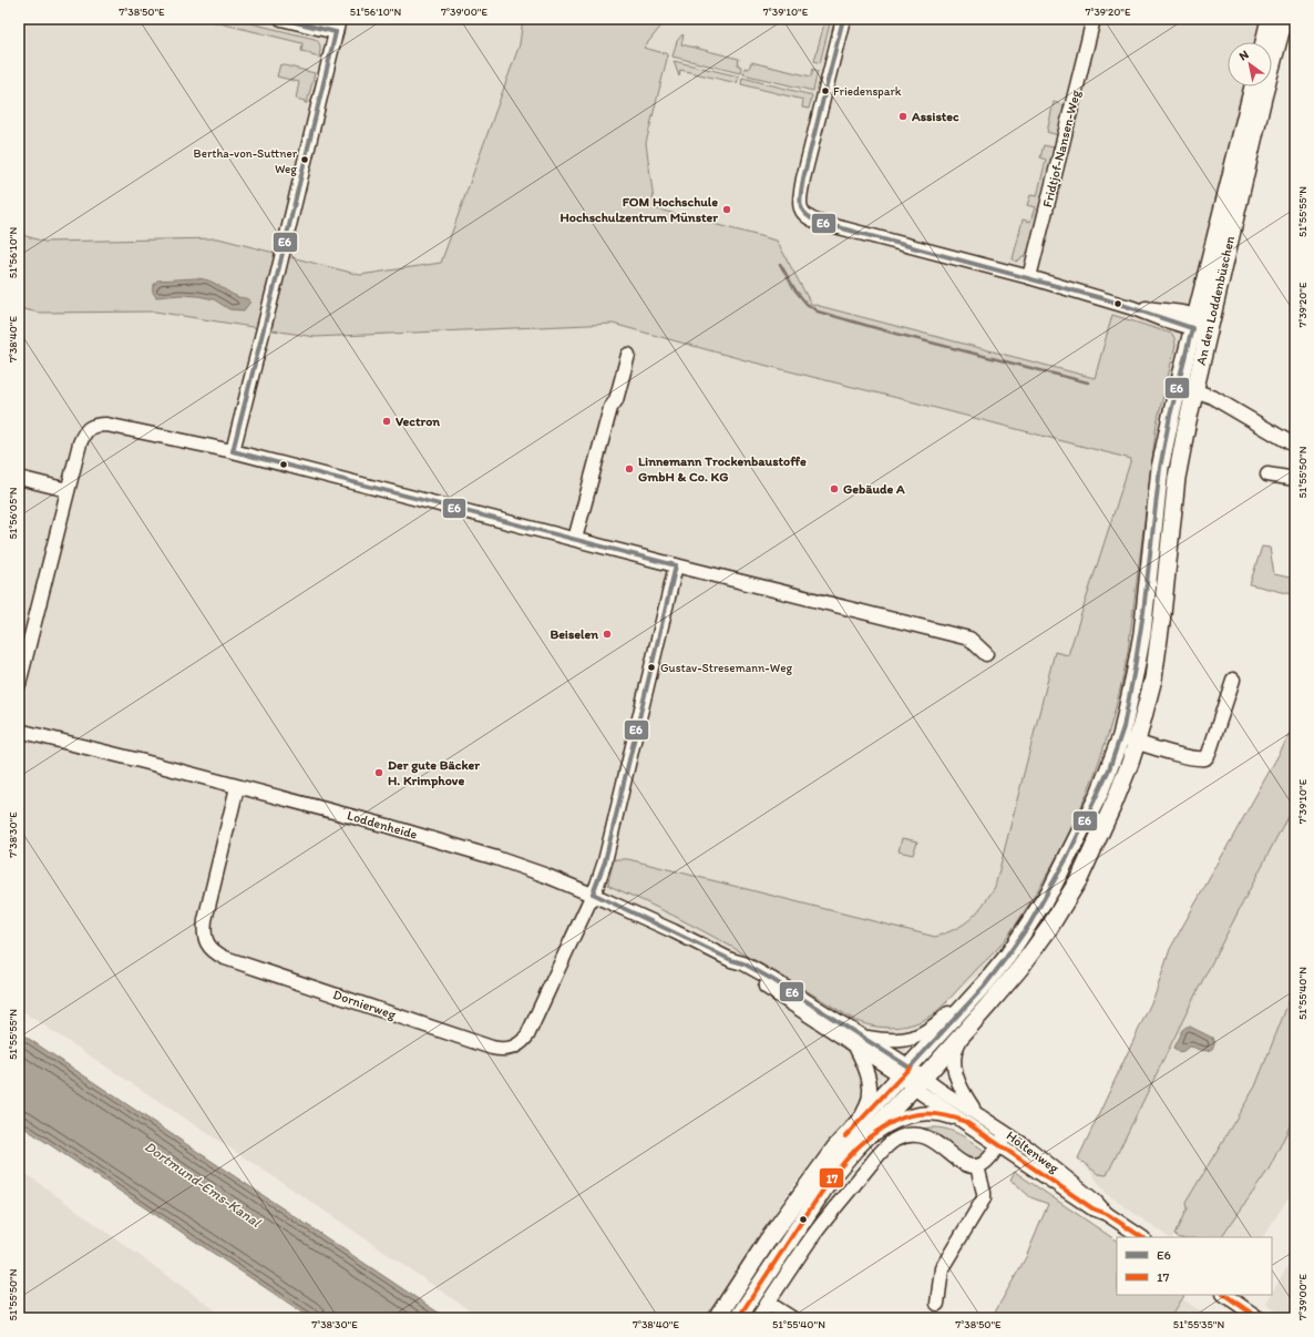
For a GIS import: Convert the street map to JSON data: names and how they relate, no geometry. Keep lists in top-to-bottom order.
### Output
{
  "streets": {
    "main road": ["An den Loddenbüschen"],
    "street": [
      "Fridtjof-Nansen-Weg",
      "Loddenheide",
      "Dornierweg",
      "Höltenweg"
    ]
  },
  "crossings": [
    ["An den Loddenbüschen", "Loddenheide"],
    ["An den Loddenbüschen", "Höltenweg"],
    ["Loddenheide", "Dornierweg"],
    ["Loddenheide", "Höltenweg"]
  ],
  "water": ["Dortmund-Ems-Kanal"],
  "places": [
    "Friedenspark",
    "Assistec",
    "Bertha-von-Suttner Weg",
    "FOM Hochschule Hochschulzentrum Münster",
    "Vectron",
    "Linnemann Trockenbaustoffe GmbH & Co. KG",
    "Gebäude A",
    "Beiselen",
    "Gustav-Stresemann-Weg",
    "Der gute Bäcker H. Krimphove"
  ],
  "lines": ["transit line E6", "transit line 17"],
  "legend": ["E6", "17"],
  "north": "top left",
  "coordinates": [
    "7°38'50\"E",
    "51°56'10\"N",
    "7°39'00\"E",
    "7°39'10\"E",
    "7°39'20\"E",
    "51°55'55\"N",
    "7°38'40\"E",
    "51°55'50\"N",
    "51°56'05\"N",
    "7°38'30\"E",
    "51°55'40\"N",
    "51°55'35\"N"
  ]
}
